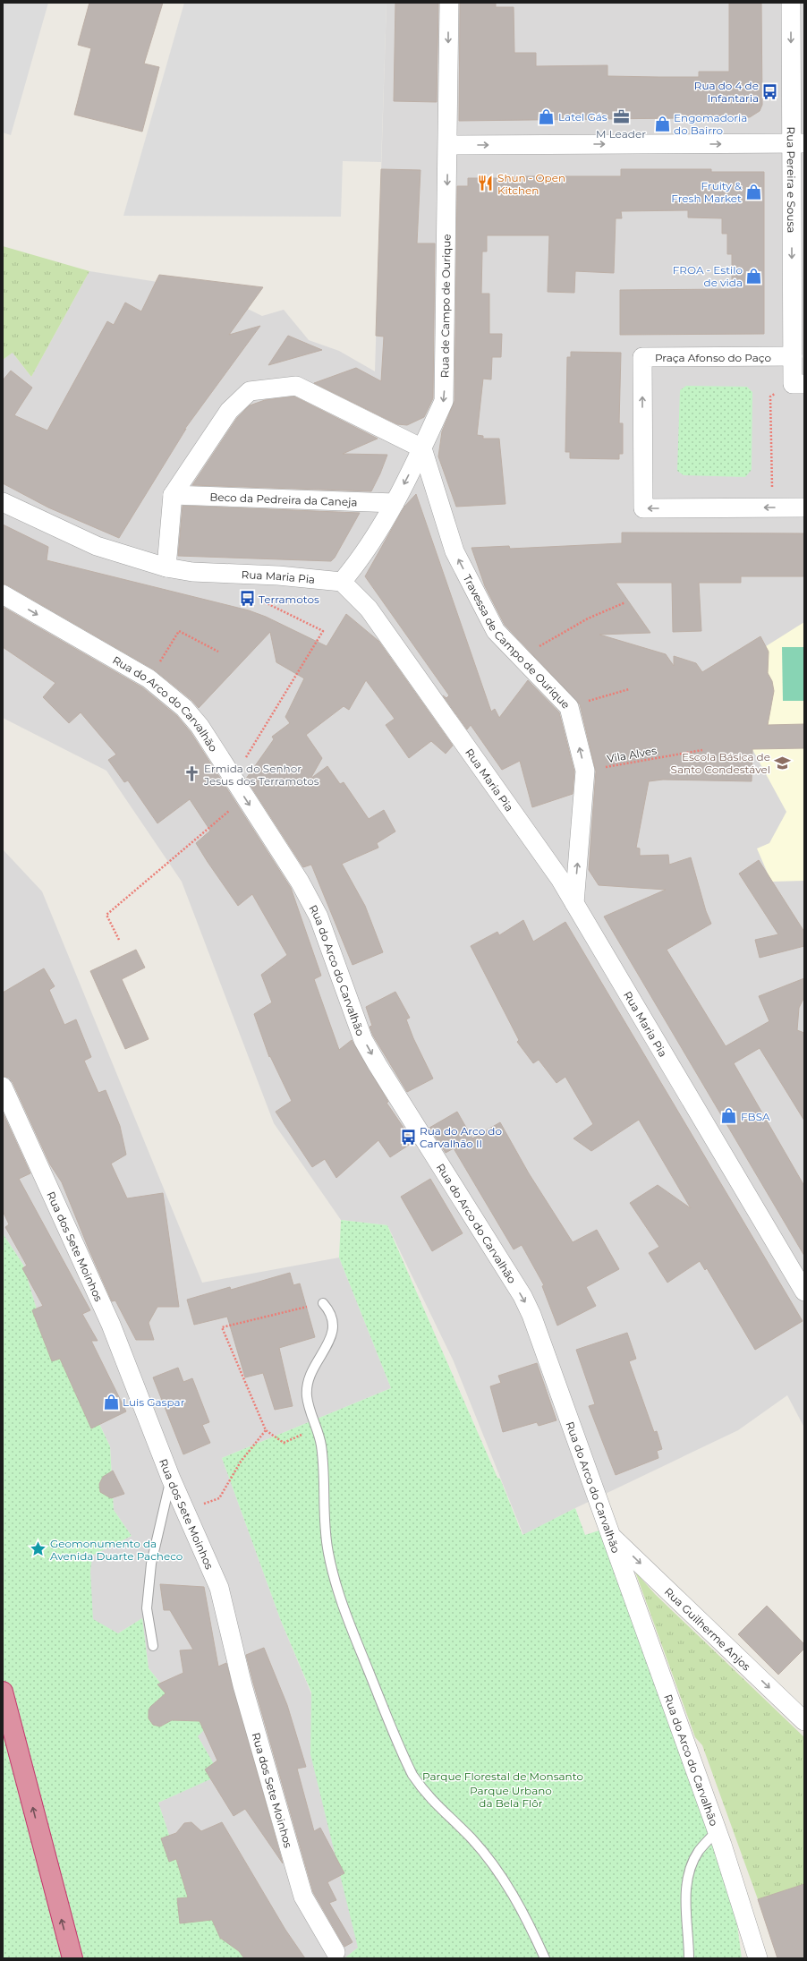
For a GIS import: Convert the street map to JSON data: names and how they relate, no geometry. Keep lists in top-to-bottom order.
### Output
{
  "streets": {
    "street": [
      "Rua Pereira e Sousa",
      "Rua de Campo de Ourique",
      "Praça Afonso do Paço",
      "Beco da Pedreira da Caneja",
      "Rua Maria Pia",
      "Travessa de Campo de Ourique",
      "Rua do Arco do Carvalhão",
      "Rua dos Sete Moinhos",
      "Rua Guilherme Anjos"
    ],
    "path": ["Vila Alves"]
  },
  "crossings": [
    ["Rua Pereira e Sousa", "Praça Afonso do Paço"],
    ["Rua de Campo de Ourique", "Beco da Pedreira da Caneja"],
    ["Rua de Campo de Ourique", "Rua Maria Pia"],
    ["Rua de Campo de Ourique", "Travessa de Campo de Ourique"],
    ["Rua Maria Pia", "Travessa de Campo de Ourique"],
    ["Travessa de Campo de Ourique", "Vila Alves"],
    ["Rua do Arco do Carvalhão", "Rua Guilherme Anjos"]
  ],
  "one_way": [
    "Rua Pereira e Sousa",
    "Rua de Campo de Ourique",
    "Travessa de Campo de Ourique",
    "Rua do Arco do Carvalhão",
    "Rua Guilherme Anjos"
  ],
  "parks": ["Parque Florestal de Monsanto", "Parque Urbano da Bela Flôr"],
  "places": {
    "bus stop": ["Rua do 4 de Infantaria", "Terramotos", "Rua do Arco do Carvalhão II"],
    "shop": [
      "Latel Gás",
      "Engomadoria do Bairro",
      "Fruity & Fresh Market",
      "FROA - Estilo de vida",
      "FBSA",
      "Luis Gaspar"
    ],
    "office": ["M Leader"],
    "restaurant": ["Shun - Open Kitchen"],
    "school or university": ["Escola Básica de Santo Condestável"],
    "church": ["Ermida do Senhor Jesus dos Terramotos"],
    "place": ["Geomonumento da Avenida Duarte Pacheco"]
  }
}
